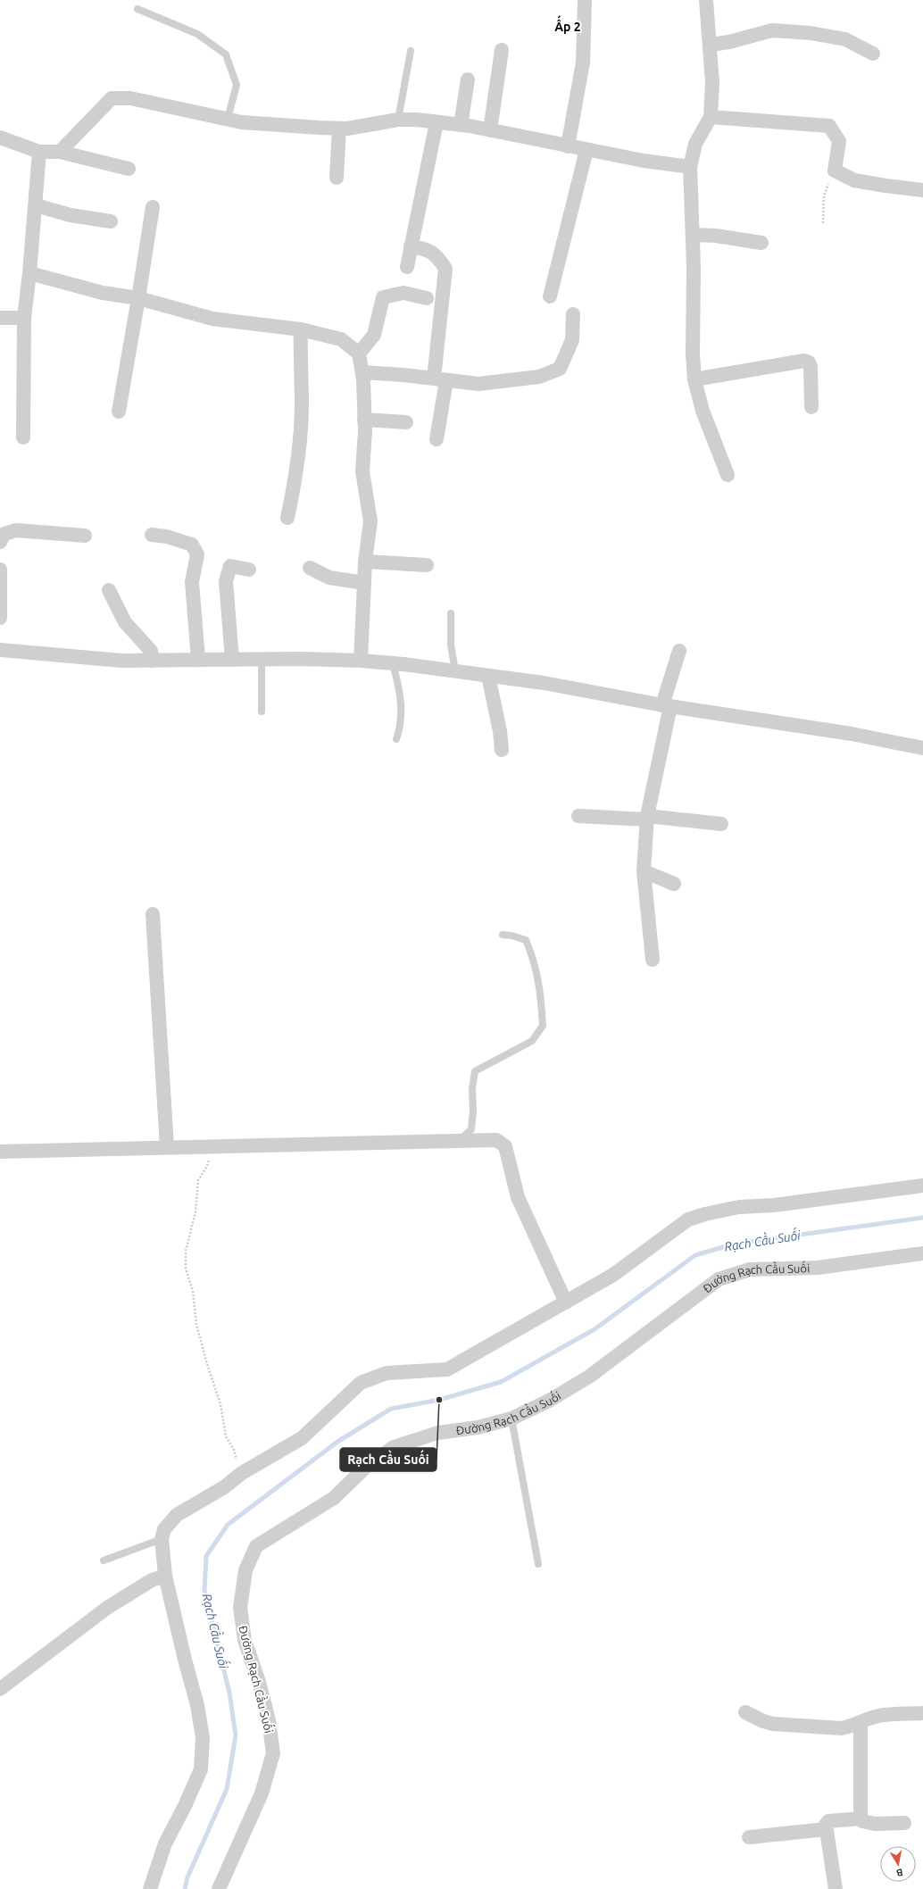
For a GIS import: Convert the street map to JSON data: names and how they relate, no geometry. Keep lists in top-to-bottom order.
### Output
{
  "streets": {
    "street": ["Đường Rạch Cầu Suối"]
  },
  "districts": ["Ấp 2"],
  "water": ["Rạch Cầu Suối"],
  "places": ["Rạch Cầu Suối"],
  "north": "bottom"
}
